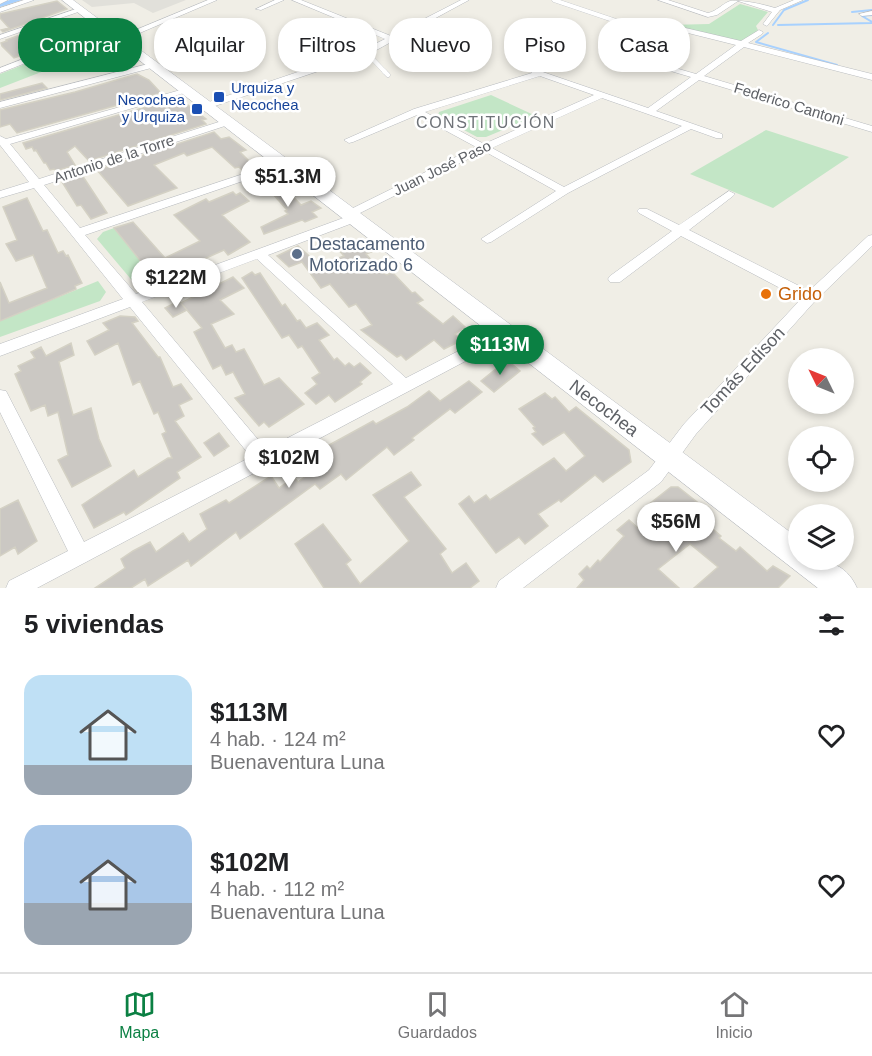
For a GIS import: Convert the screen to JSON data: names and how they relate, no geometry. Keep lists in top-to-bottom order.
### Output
{
  "streets": {
    "main road": ["Necochea"],
    "street": [
      "Federico Cantoni",
      "Antonio de la Torre",
      "Juan José Paso",
      "Tomás Edison"
    ]
  },
  "crossings": [
    ["Antonio de la Torre", "Necochea"],
    ["Juan José Paso", "Necochea"],
    ["Tomás Edison", "Necochea"]
  ],
  "districts": ["CONSTITUCIÓN"],
  "places": {
    "transit": ["Urquiza y Necochea", "Necochea y Urquiza"],
    "other": ["Destacamento Motorizado 6", "Grido"]
  },
  "north": "top left",
  "page": {
    "chip": [
      "Comprar",
      "Alquilar",
      "Filtros",
      "Nuevo",
      "Piso",
      "Casa"
    ],
    "price": [
      "$51.3M",
      "$122M",
      "$113M",
      "$102M",
      "$56M"
    ],
    "heading": "5 viviendas",
    "list": [
      {
        "name": "$113M",
        "note": "4 hab. · 124 m² · Buenaventura Luna"
      },
      {
        "name": "$102M",
        "note": "4 hab. · 112 m² · Buenaventura Luna"
      }
    ],
    "tabs": ["Mapa", "Guardados", "Inicio"]
  }
}
